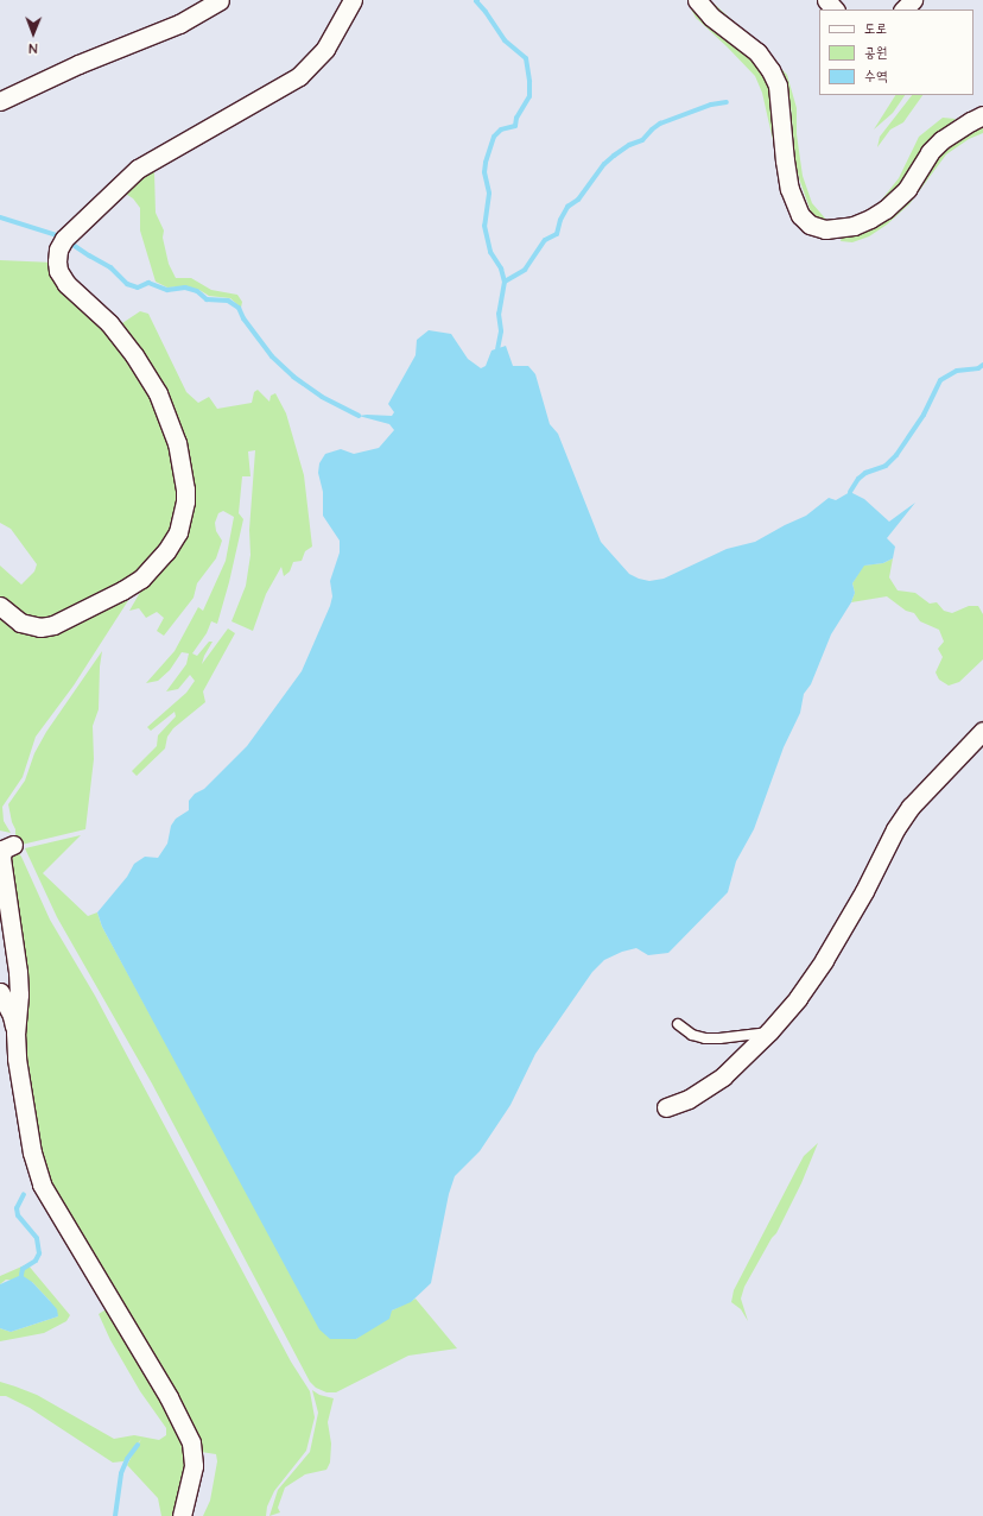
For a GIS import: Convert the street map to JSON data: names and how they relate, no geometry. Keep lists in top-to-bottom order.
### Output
{
  "legend": ["도로", "공원", "수역"],
  "north": "bottom"
}
